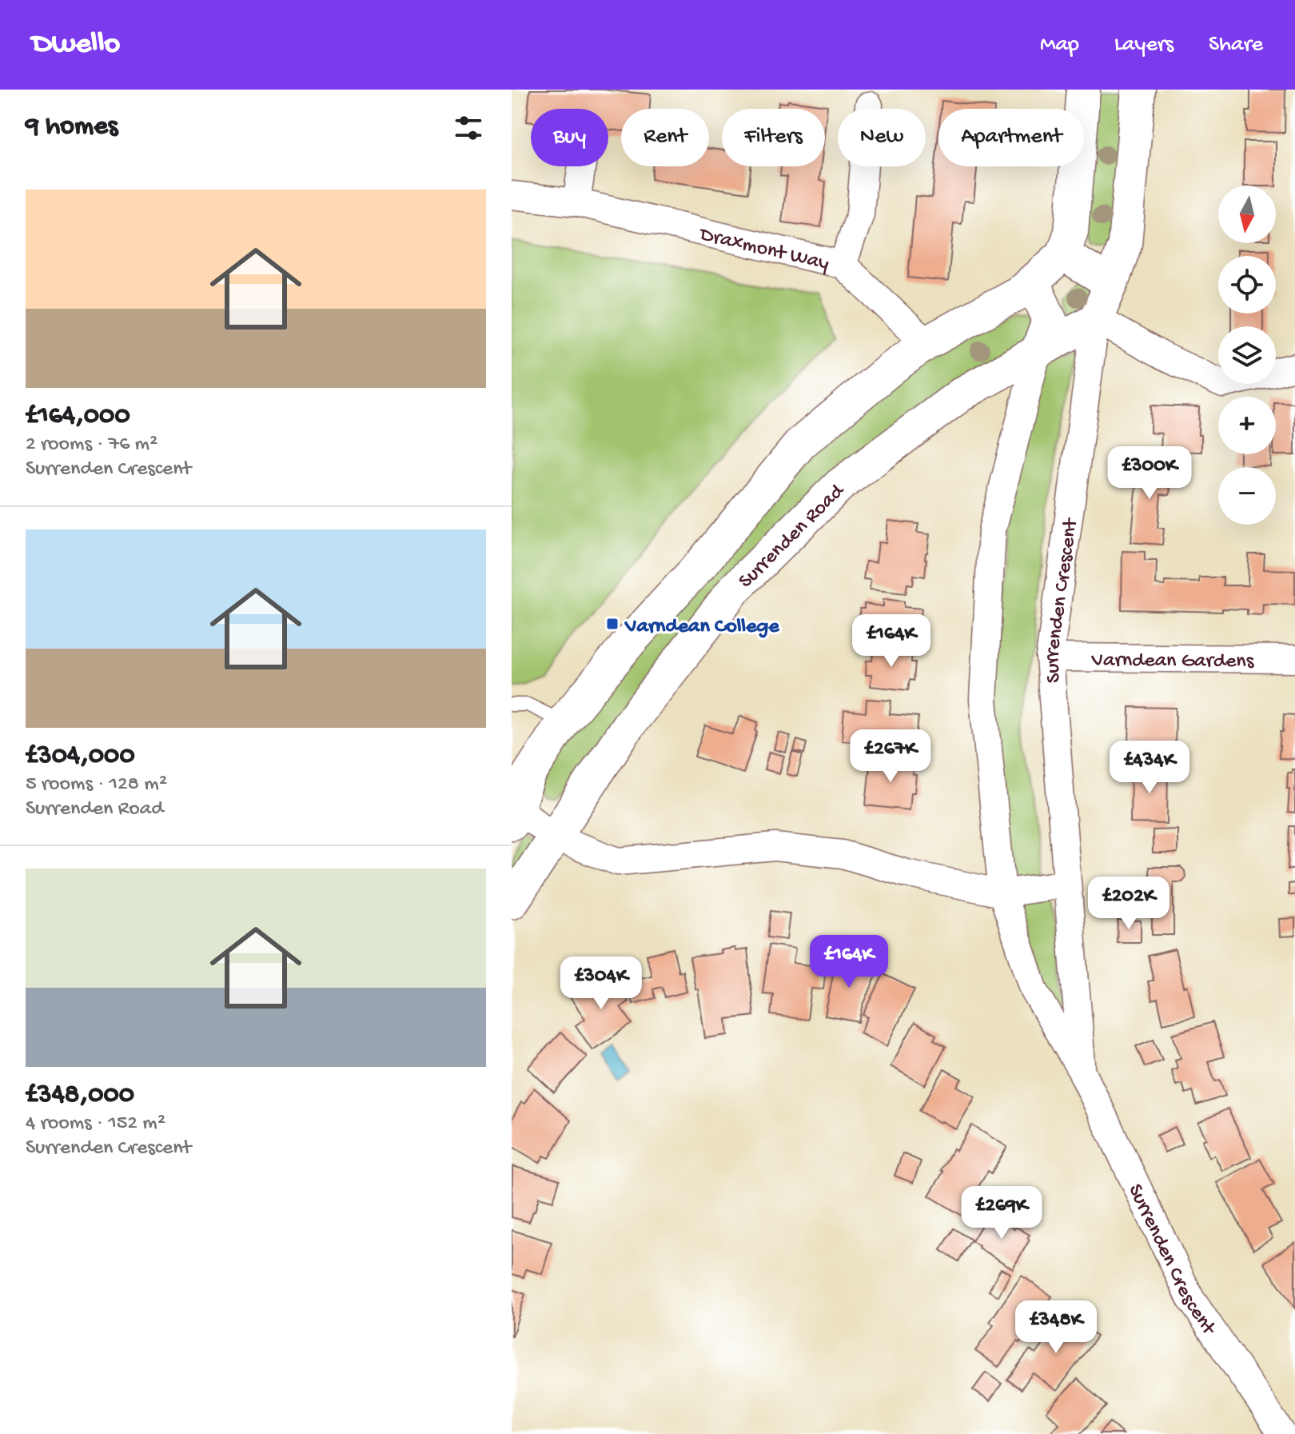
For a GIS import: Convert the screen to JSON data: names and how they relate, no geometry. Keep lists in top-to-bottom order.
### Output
{
  "streets": {
    "street": [
      "Draxmont Way",
      "Surrenden Road",
      "Surrenden Crescent",
      "Varndean Gardens"
    ]
  },
  "crossings": [
    ["Draxmont Way", "Surrenden Road"],
    ["Surrenden Road", "Surrenden Crescent"],
    ["Surrenden Crescent", "Varndean Gardens"]
  ],
  "places": {
    "transit": ["Varndean College"]
  },
  "north": "bottom",
  "page": {
    "header": "Dwello",
    "nav": ["Map", "Layers", "Share"],
    "heading": "9 homes",
    "chip": [
      "Buy",
      "Rent",
      "Filters",
      "New",
      "Apartment"
    ],
    "list": [
      {
        "name": "£164,000",
        "note": "2 rooms · 76 m² · Surrenden Crescent"
      },
      {
        "name": "£304,000",
        "note": "5 rooms · 128 m² · Surrenden Road"
      },
      {
        "name": "£348,000",
        "note": "4 rooms · 152 m² · Surrenden Crescent"
      }
    ],
    "map_buttons": ["+", "−"],
    "price": [
      "£300K",
      "£164K",
      "£267K",
      "£434K",
      "£202K",
      "£164K",
      "£304K",
      "£269K",
      "£348K"
    ]
  }
}
